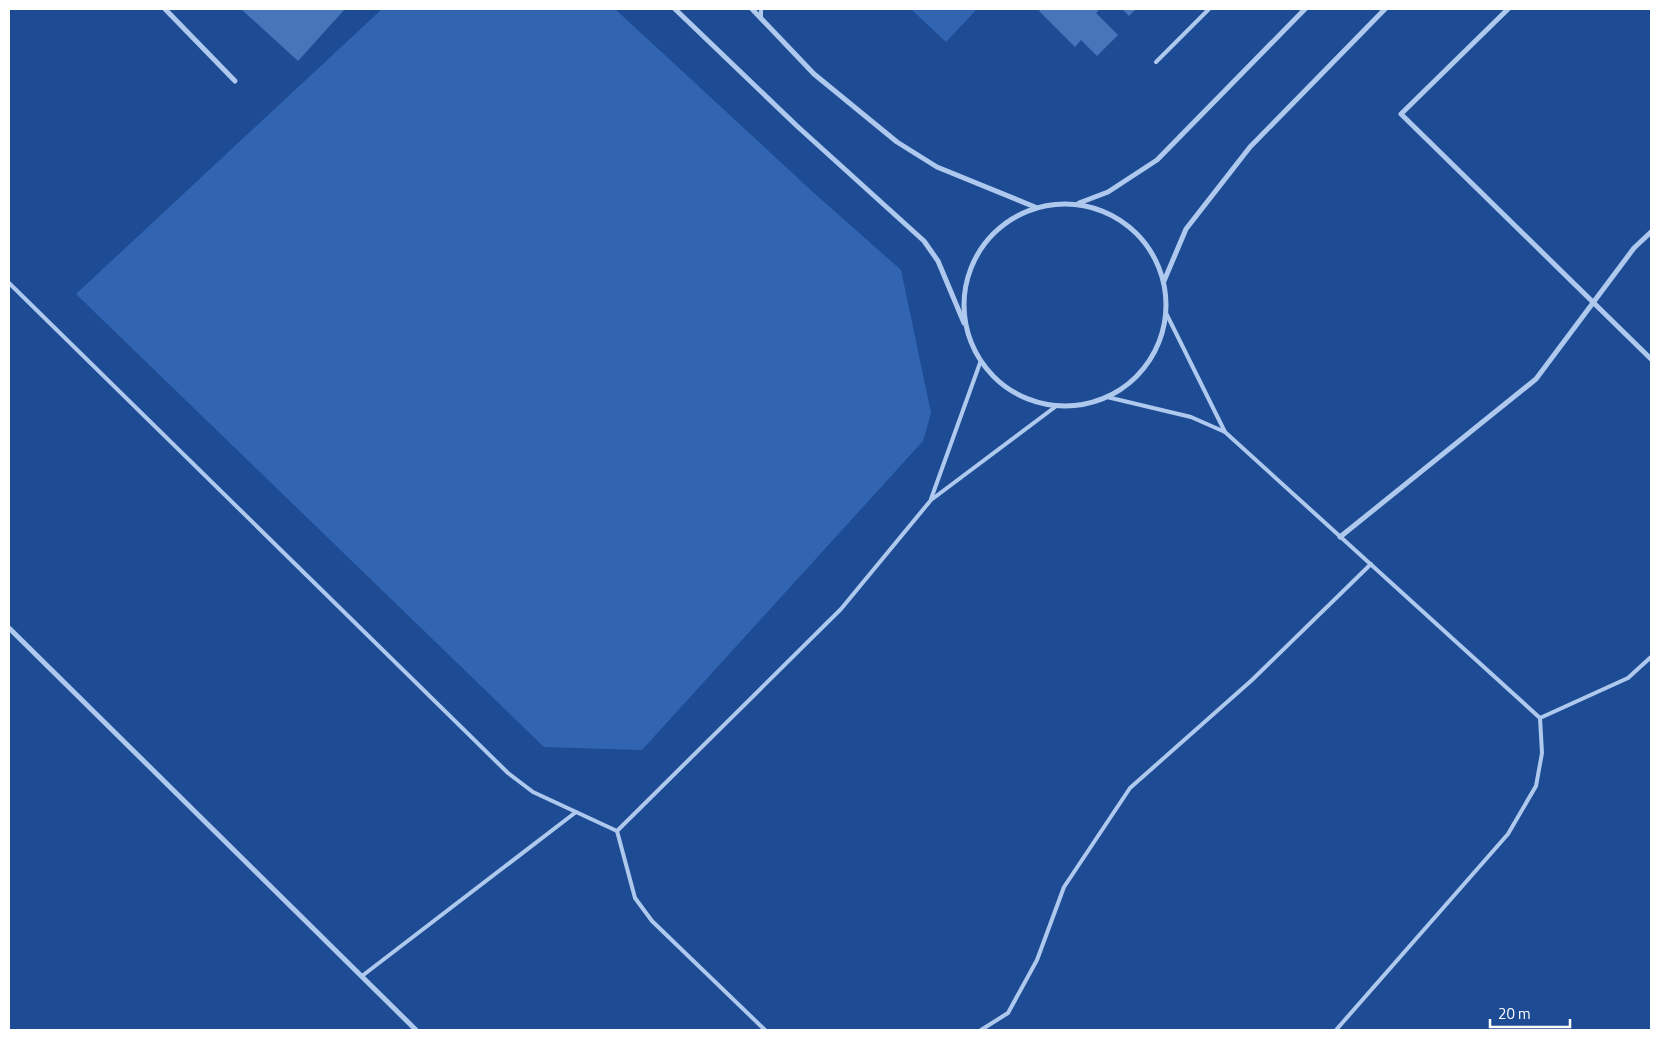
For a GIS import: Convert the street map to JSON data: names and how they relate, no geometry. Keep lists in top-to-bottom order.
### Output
{
  "scale_bar": "20 m"
}
